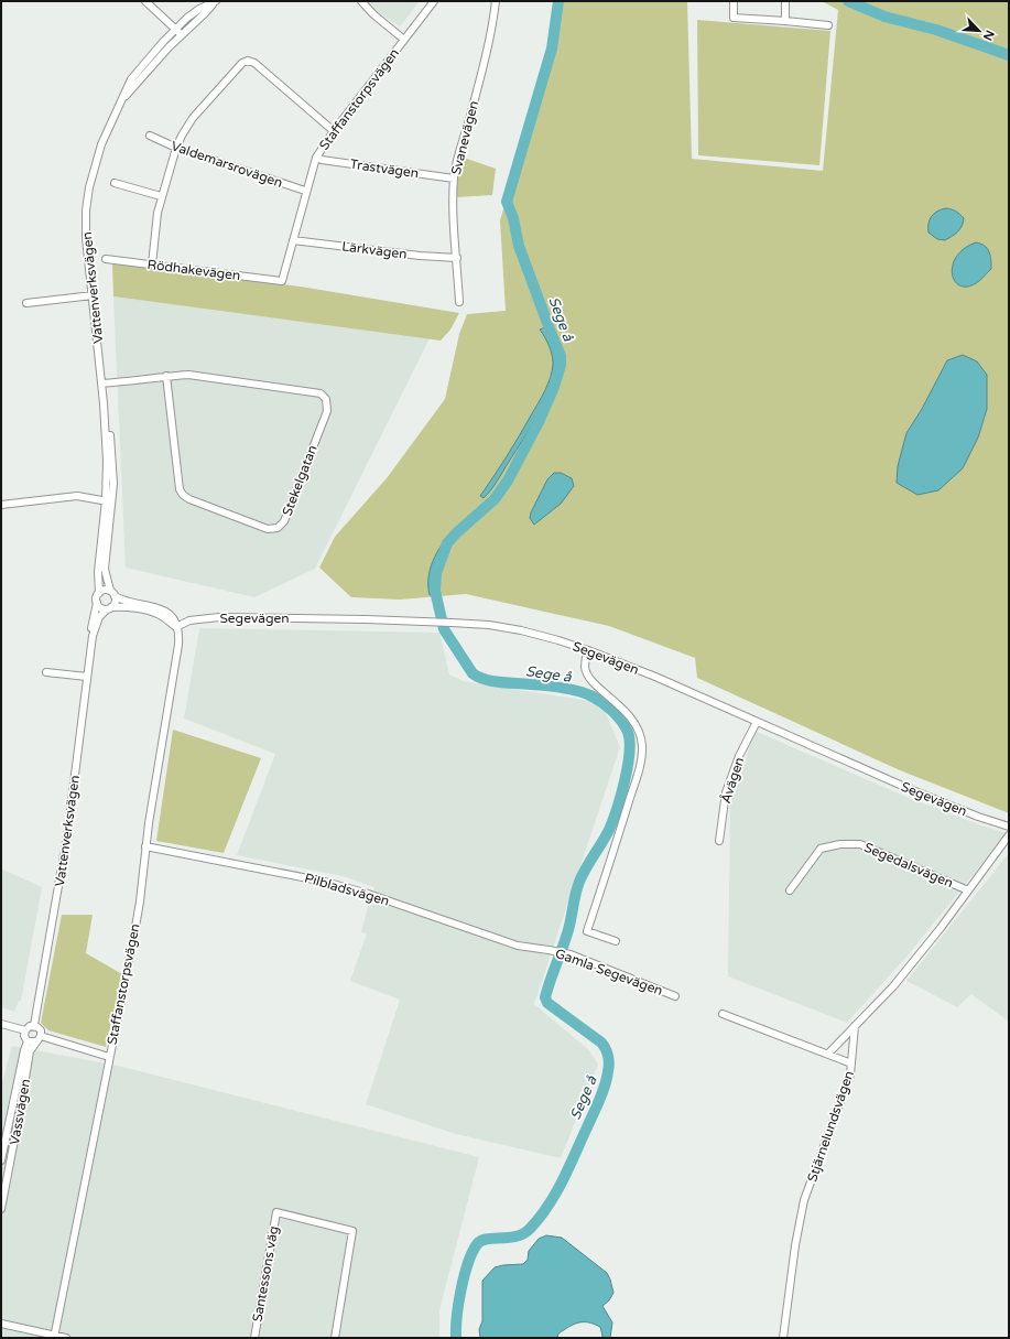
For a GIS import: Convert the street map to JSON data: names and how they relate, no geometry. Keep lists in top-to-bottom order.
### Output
{
  "streets": {
    "street": [
      "Staffanstorpsvägen",
      "Svanevägen",
      "Valdemarsrovägen",
      "Trastvägen",
      "Lärkvägen",
      "Rödhakevägen",
      "Vattenverksvägen",
      "Stekelgatan",
      "Segevägen",
      "Åvägen",
      "Segedalsvägen",
      "Pilbladsvägen",
      "Gamla Segevägen",
      "Vassvägen",
      "Stjärnelundsvägen",
      "Santessons väg"
    ]
  },
  "crossings": [
    ["Staffanstorpsvägen", "Valdemarsrovägen"],
    ["Staffanstorpsvägen", "Trastvägen"],
    ["Staffanstorpsvägen", "Lärkvägen"],
    ["Staffanstorpsvägen", "Rödhakevägen"],
    ["Staffanstorpsvägen", "Segevägen"],
    ["Staffanstorpsvägen", "Pilbladsvägen"],
    ["Svanevägen", "Trastvägen"],
    ["Svanevägen", "Lärkvägen"],
    ["Vattenverksvägen", "Stekelgatan"],
    ["Vattenverksvägen", "Vassvägen"],
    ["Segevägen", "Åvägen"],
    ["Pilbladsvägen", "Gamla Segevägen"]
  ],
  "water": ["Sege å"],
  "north": "bottom right"
}
